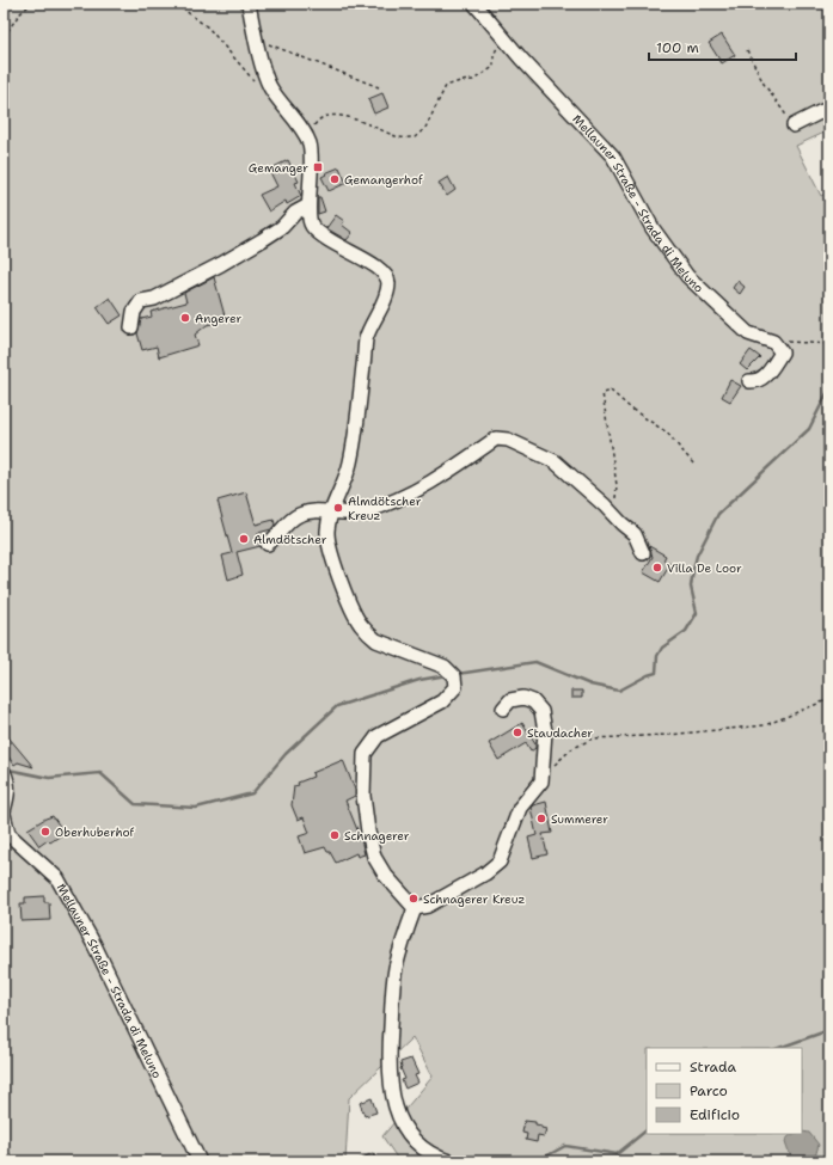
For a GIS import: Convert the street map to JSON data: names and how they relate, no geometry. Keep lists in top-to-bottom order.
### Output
{
  "streets": {
    "street": ["Mellauner Straße - Strada di Meluno"]
  },
  "places": {
    "transit": ["Gemanger"],
    "other": [
      "Gemangerhof",
      "Angerer",
      "Almdötscher Kreuz",
      "Almdötscher",
      "Villa De Loor",
      "Staudacher",
      "Summerer",
      "Oberhuberhof",
      "Schnagerer",
      "Schnagerer Kreuz"
    ]
  },
  "legend": ["Strada", "Parco", "Edificio"],
  "scale_bar": "100 m"
}
